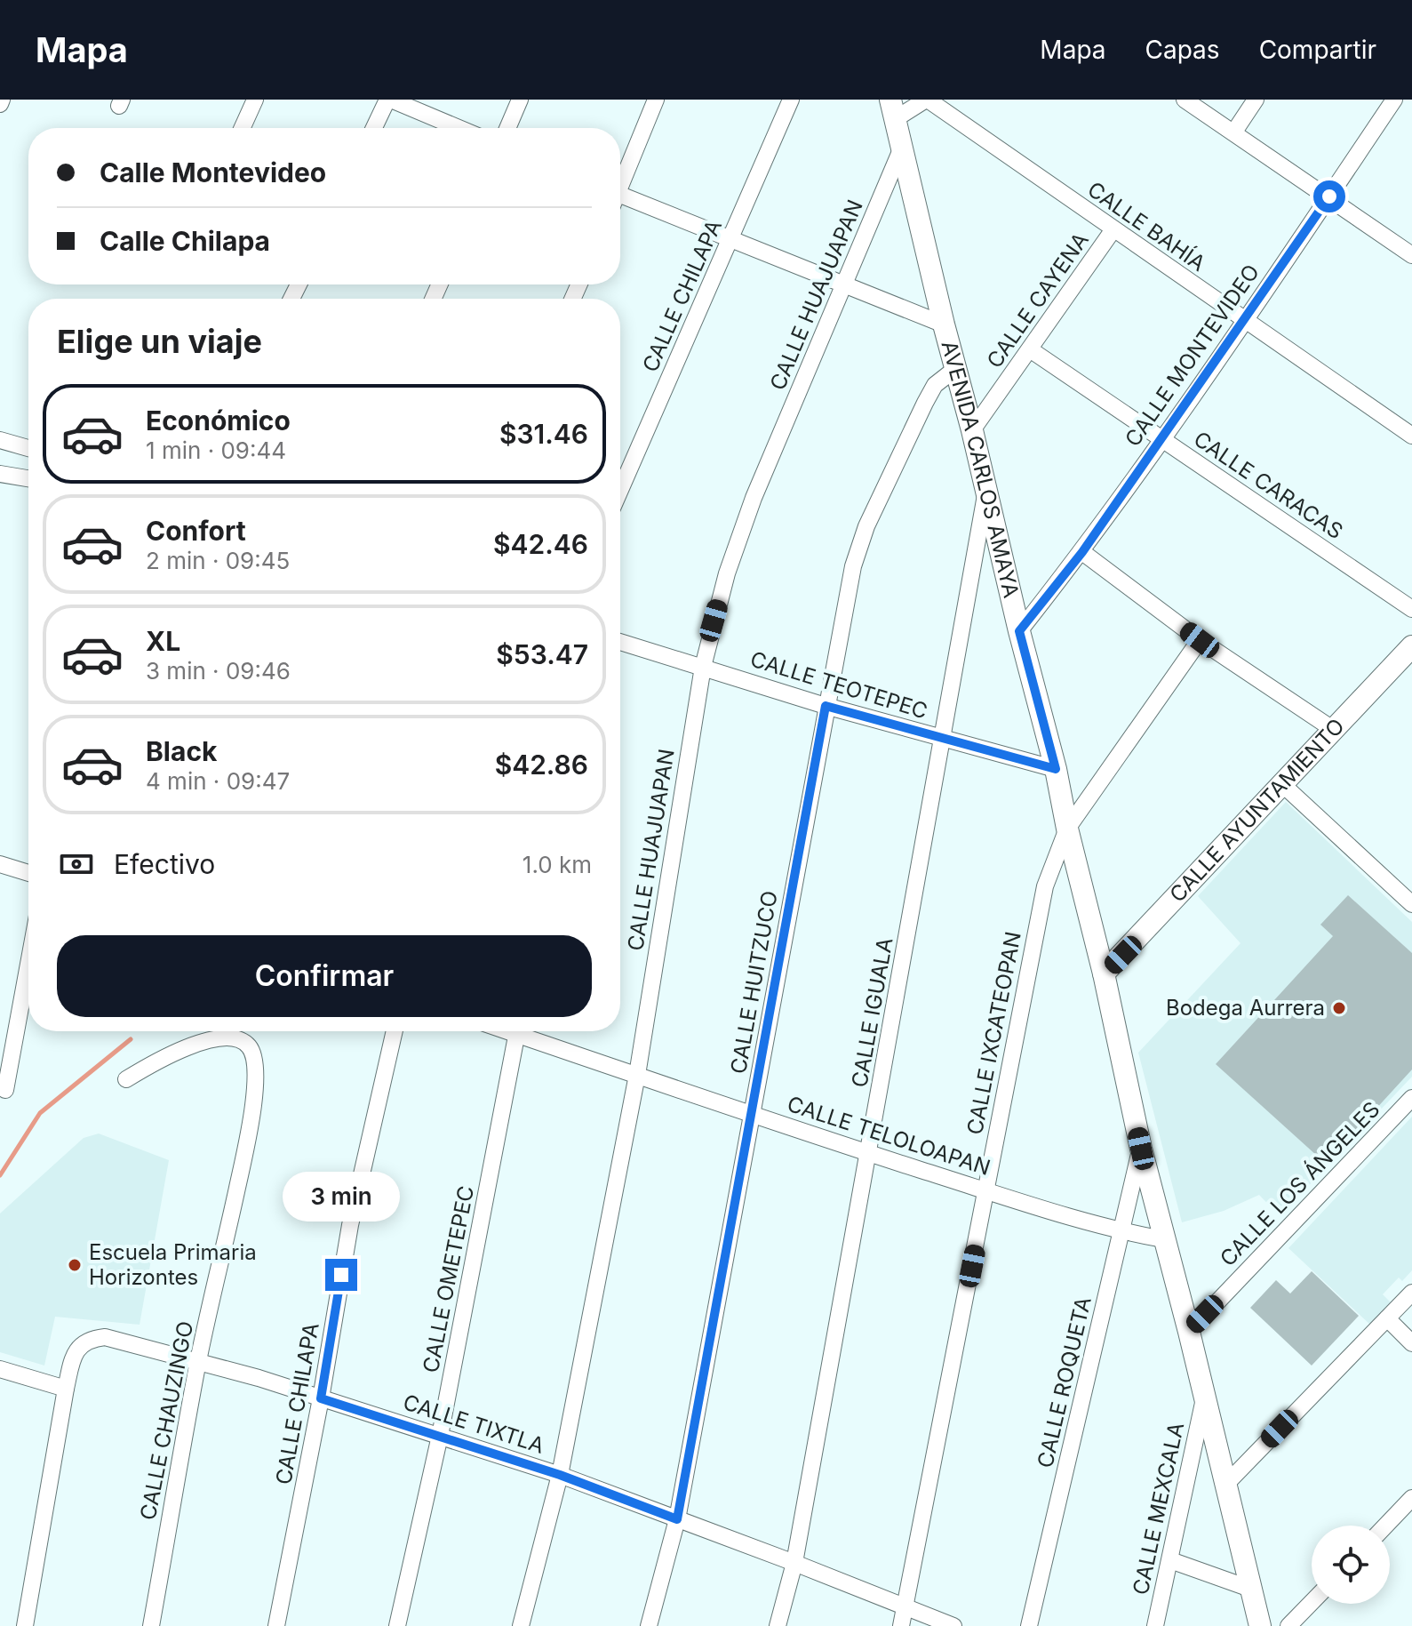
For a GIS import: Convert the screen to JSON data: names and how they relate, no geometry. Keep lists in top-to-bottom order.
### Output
{
  "streets": {
    "main road": ["AVENIDA CARLOS AMAYA", "CALLE AYUNTAMIENTO"],
    "street": [
      "CALLE BAHÍA",
      "CALLE HUAJUAPAN",
      "CALLE CHILAPA",
      "CALLE CAYENA",
      "CALLE MONTEVIDEO",
      "CALLE CARACAS",
      "CALLE TEOTEPEC",
      "CALLE HUITZUCO",
      "CALLE IGUALA",
      "CALLE IXCATEOPAN",
      "CALLE TELOLOAPAN",
      "CALLE LOS ÁNGELES",
      "CALLE OMETEPEC",
      "CALLE ROQUETA",
      "CALLE CHAUZINGO",
      "CALLE TIXTLA",
      "CALLE MEXCALA"
    ]
  },
  "crossings": [
    ["CALLE BAHÍA", "CALLE CAYENA"],
    ["CALLE BAHÍA", "CALLE MONTEVIDEO"],
    ["CALLE HUAJUAPAN", "AVENIDA CARLOS AMAYA"],
    ["CALLE HUAJUAPAN", "CALLE TEOTEPEC"],
    ["CALLE HUAJUAPAN", "CALLE TELOLOAPAN"],
    ["CALLE HUAJUAPAN", "CALLE TIXTLA"],
    ["CALLE CHILAPA", "CALLE TIXTLA"],
    ["CALLE CAYENA", "AVENIDA CARLOS AMAYA"],
    ["CALLE CAYENA", "CALLE CARACAS"],
    ["CALLE MONTEVIDEO", "AVENIDA CARLOS AMAYA"],
    ["CALLE MONTEVIDEO", "CALLE CARACAS"],
    ["AVENIDA CARLOS AMAYA", "CALLE TEOTEPEC"],
    ["AVENIDA CARLOS AMAYA", "CALLE AYUNTAMIENTO"],
    ["AVENIDA CARLOS AMAYA", "CALLE HUITZUCO"],
    ["AVENIDA CARLOS AMAYA", "CALLE IGUALA"],
    ["AVENIDA CARLOS AMAYA", "CALLE IXCATEOPAN"],
    ["AVENIDA CARLOS AMAYA", "CALLE TELOLOAPAN"],
    ["AVENIDA CARLOS AMAYA", "CALLE LOS ÁNGELES"],
    ["AVENIDA CARLOS AMAYA", "CALLE ROQUETA"],
    ["AVENIDA CARLOS AMAYA", "CALLE MEXCALA"],
    ["CALLE TEOTEPEC", "CALLE HUITZUCO"],
    ["CALLE TEOTEPEC", "CALLE IGUALA"],
    ["CALLE HUITZUCO", "CALLE TELOLOAPAN"],
    ["CALLE HUITZUCO", "CALLE TIXTLA"],
    ["CALLE IGUALA", "CALLE TELOLOAPAN"],
    ["CALLE IGUALA", "CALLE TIXTLA"],
    ["CALLE IXCATEOPAN", "CALLE TELOLOAPAN"],
    ["CALLE IXCATEOPAN", "CALLE TIXTLA"],
    ["CALLE TELOLOAPAN", "CALLE ROQUETA"],
    ["CALLE OMETEPEC", "CALLE TIXTLA"],
    ["CALLE CHAUZINGO", "CALLE TIXTLA"]
  ],
  "places": ["Bodega Aurrera", "Escuela Primaria Horizontes"],
  "page": {
    "header": "Mapa",
    "nav": ["Mapa", "Capas", "Compartir"],
    "banner": ["Calle Montevideo", "Calle Chilapa"],
    "heading": "Elige un viaje",
    "list": [
      {
        "name": "Económico",
        "note": "1 min · 09:44",
        "value": "$31.46"
      },
      {
        "name": "Confort",
        "note": "2 min · 09:45",
        "value": "$42.46"
      },
      {
        "name": "XL",
        "note": "3 min · 09:46",
        "value": "$53.47"
      },
      {
        "name": "Black",
        "note": "4 min · 09:47",
        "value": "$42.86"
      }
    ],
    "pay": ["Efectivo", "1.0 km"],
    "buttons": "Confirmar",
    "bubble": "3 min"
  }
}
